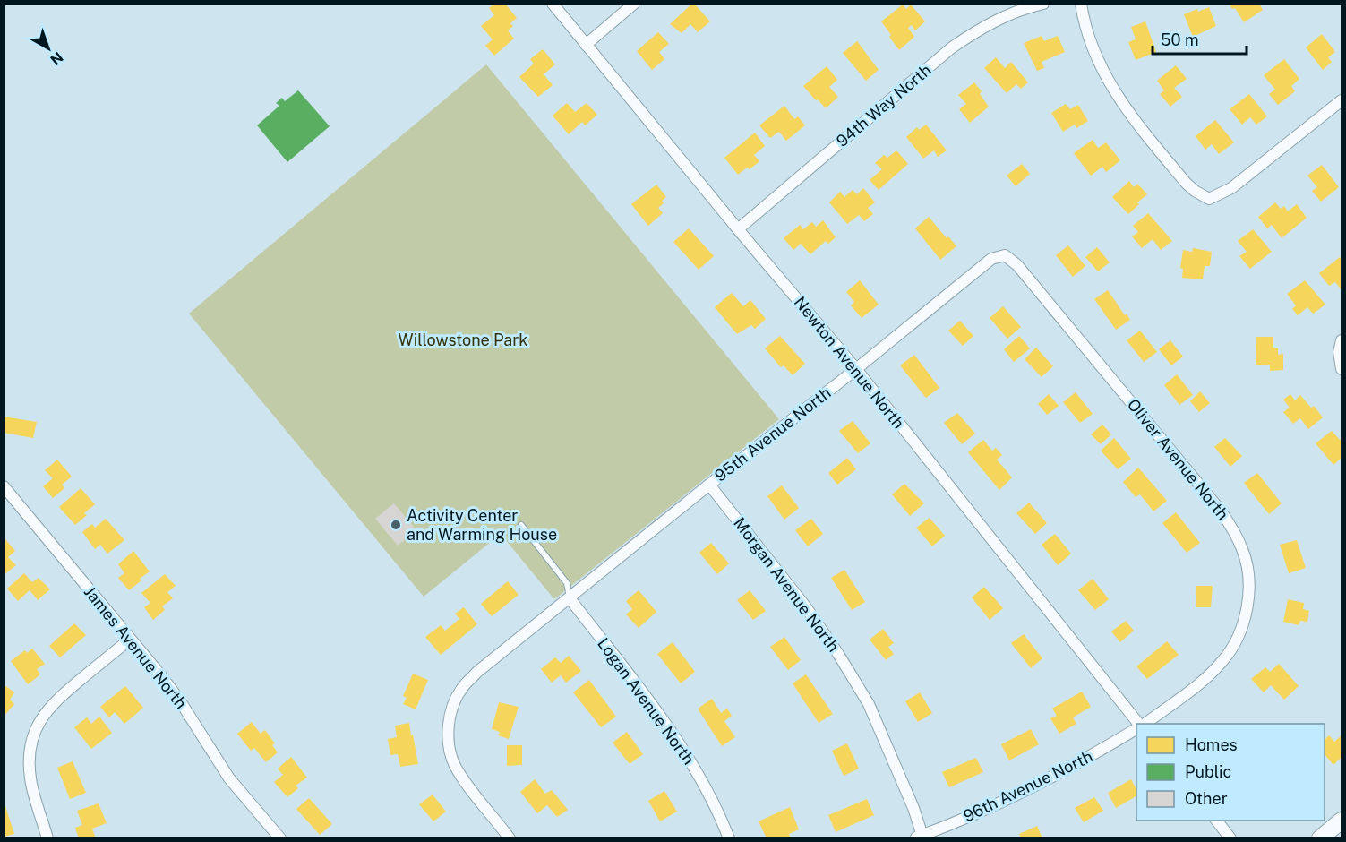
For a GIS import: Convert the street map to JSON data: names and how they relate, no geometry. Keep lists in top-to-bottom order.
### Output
{
  "streets": {
    "street": [
      "94th Way North",
      "Newton Avenue North",
      "95th Avenue North",
      "Oliver Avenue North",
      "Morgan Avenue North",
      "James Avenue North",
      "Logan Avenue North",
      "96th Avenue North"
    ]
  },
  "crossings": [
    ["94th Way North", "Newton Avenue North"],
    ["Newton Avenue North", "95th Avenue North"],
    ["95th Avenue North", "Oliver Avenue North"],
    ["95th Avenue North", "Morgan Avenue North"],
    ["95th Avenue North", "Logan Avenue North"],
    ["Morgan Avenue North", "96th Avenue North"]
  ],
  "parks": ["Willowstone Park"],
  "places": ["Activity Center and Warming House"],
  "legend": ["Homes", "Public", "Other"],
  "scale_bar": "50 m",
  "north": "bottom right"
}
